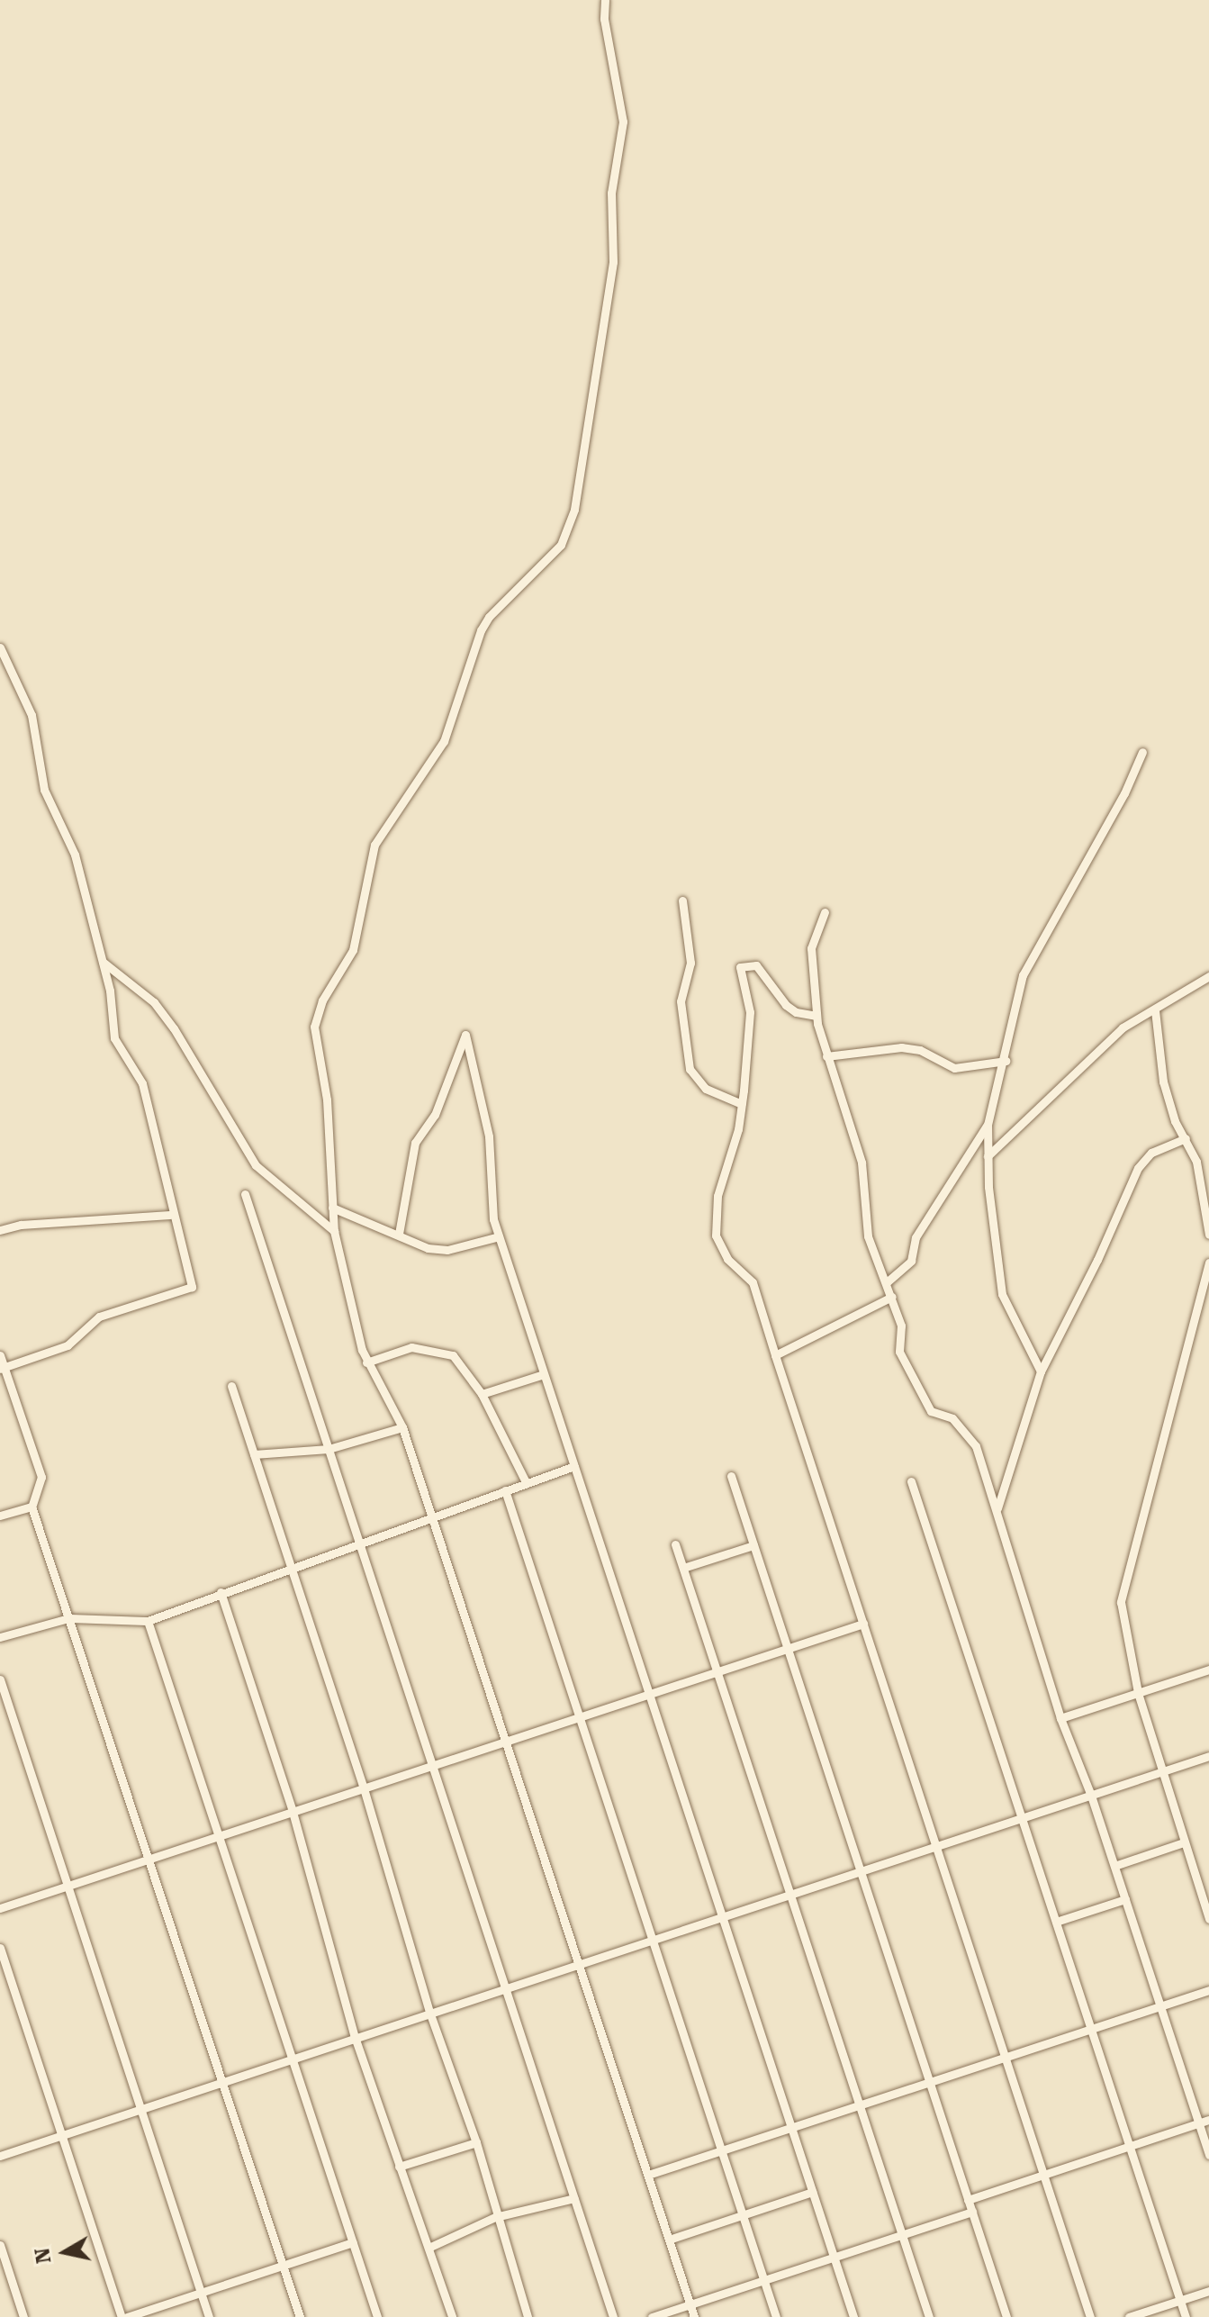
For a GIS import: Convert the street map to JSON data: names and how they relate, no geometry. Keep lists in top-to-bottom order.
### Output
{
  "north": "left"
}
